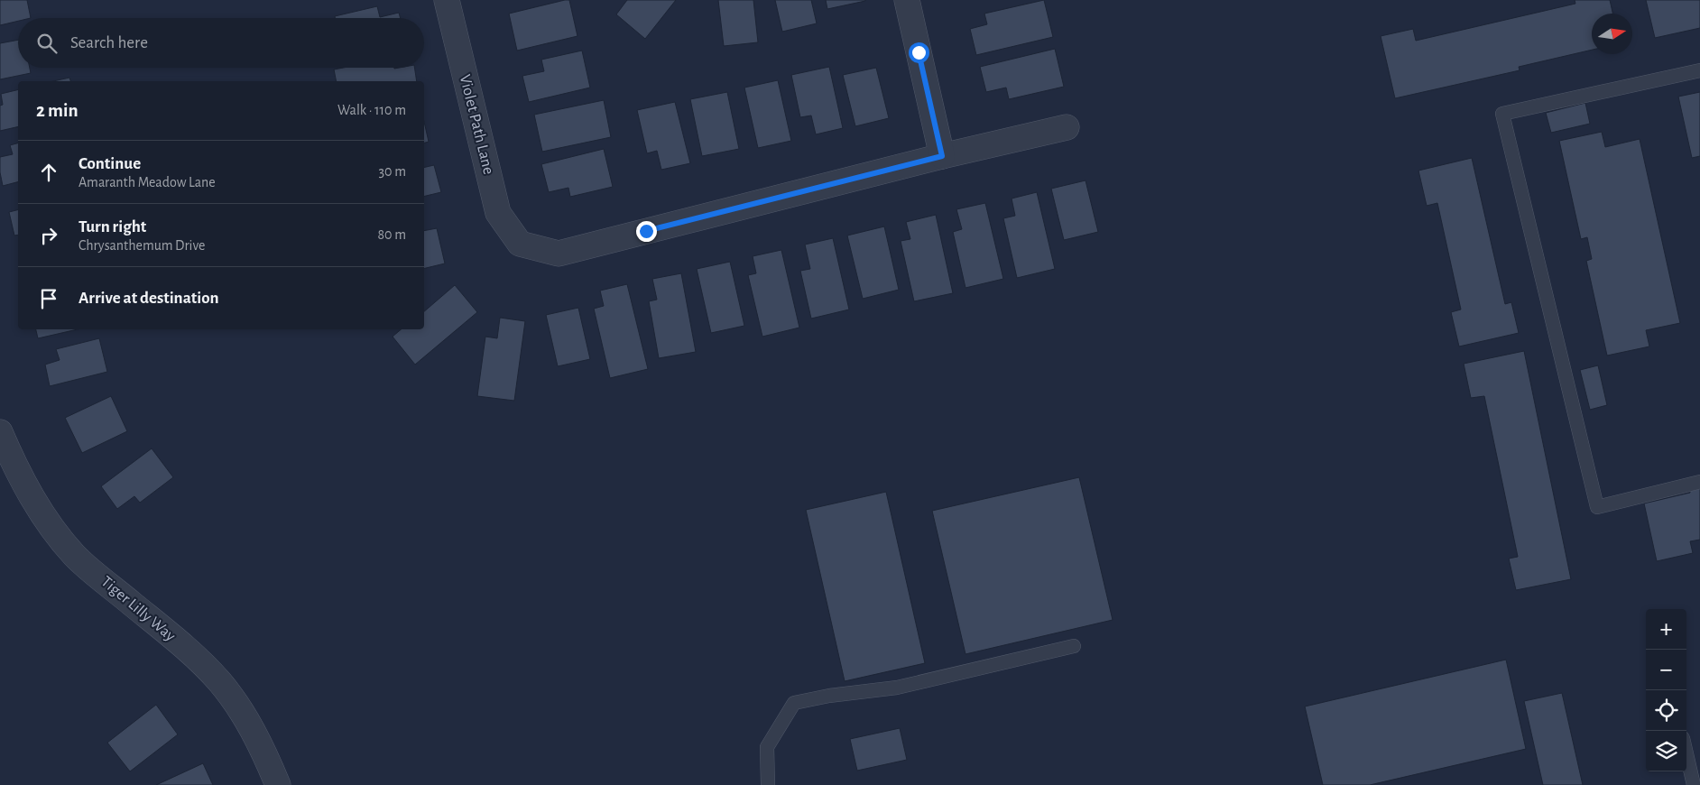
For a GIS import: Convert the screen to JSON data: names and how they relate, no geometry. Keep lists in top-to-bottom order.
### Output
{
  "streets": {
    "street": ["Violet Path Lane", "Tiger Lilly Way"]
  },
  "north": "right",
  "page": {
    "search": "Search here",
    "heading": ["2 min", "Walk · 110 m"],
    "list": [
      ["Continue", "Amaranth Meadow Lane", "30 m"],
      ["Turn right", "Chrysanthemum Drive", "80 m"],
      "Arrive at destination"
    ],
    "map_buttons": ["+", "−"]
  }
}
